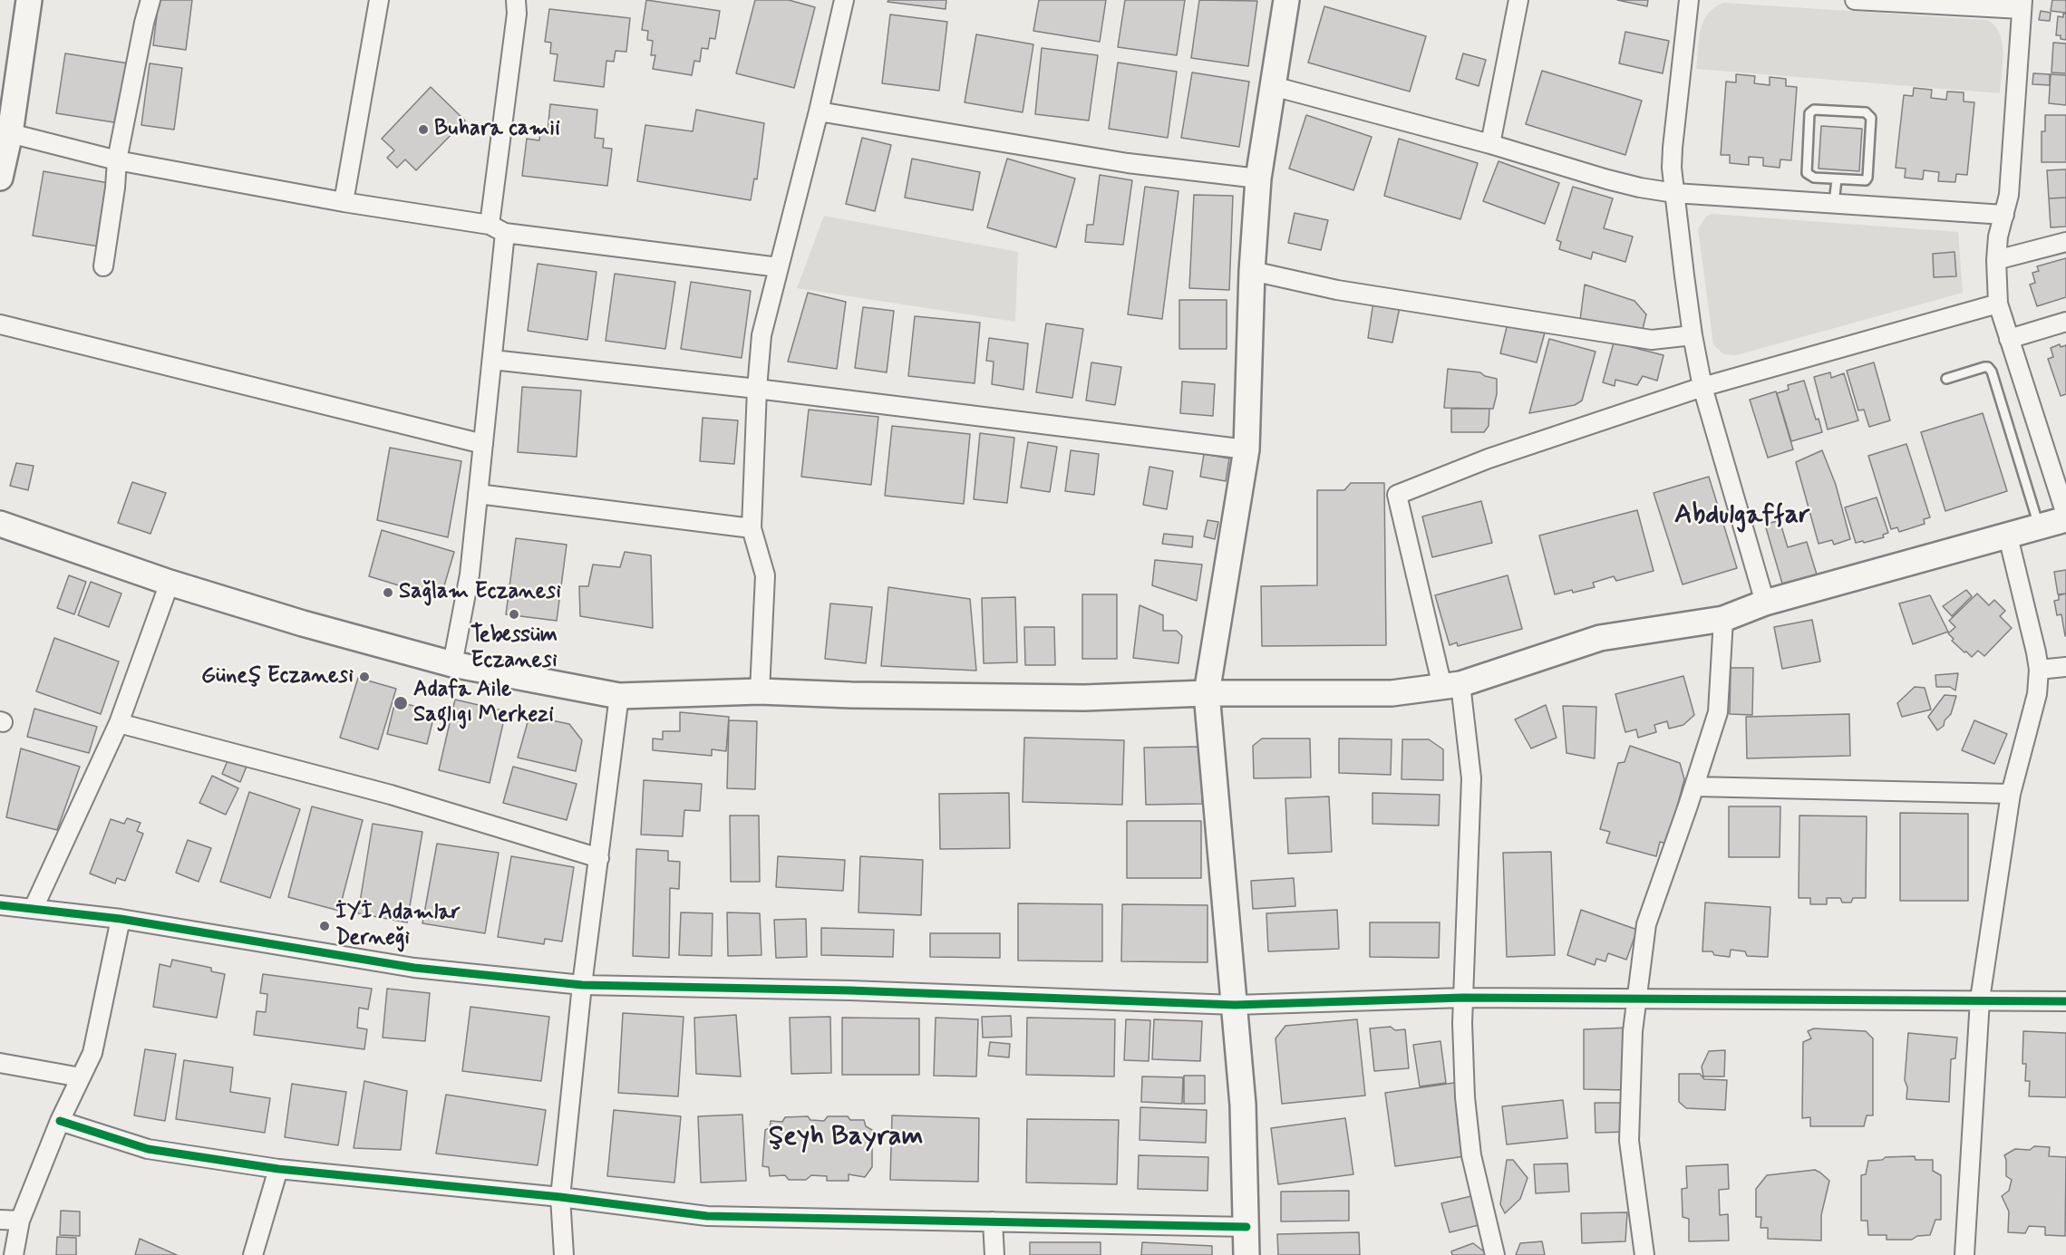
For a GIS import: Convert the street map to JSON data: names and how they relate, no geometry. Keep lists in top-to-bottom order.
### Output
{
  "districts": ["Abdulgaffar", "Şeyh Bayram"],
  "places": [
    "Buhara camii",
    "Sağlam Eczanesi",
    "Tebessüm Eczanesi",
    "Güneş Eczanesi",
    "Adafa Aile Saglıgı Merkezi",
    "İYİ Adamlar Derneği"
  ]
}
